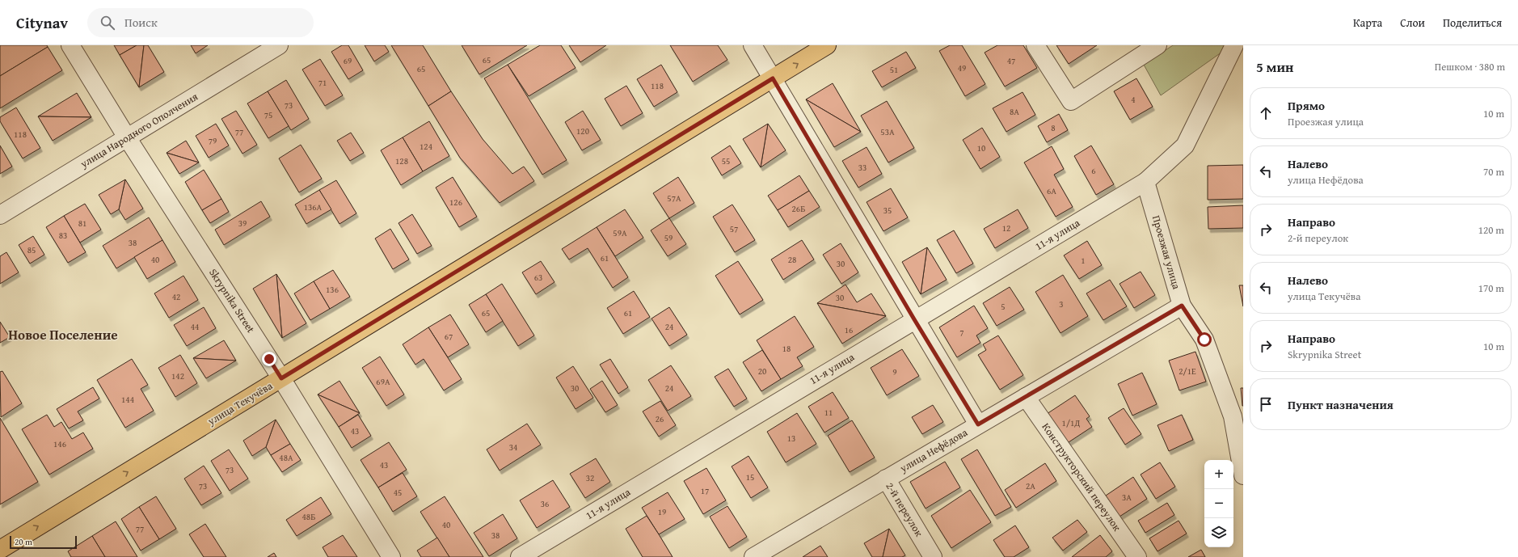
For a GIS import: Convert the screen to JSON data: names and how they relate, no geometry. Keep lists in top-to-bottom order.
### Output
{
  "streets": {
    "main road": ["улица Текучёва"],
    "street": [
      "улица Народного Ополчения",
      "11-я улица",
      "Проезжая улица",
      "Skrypnika Street",
      "улица Нефёдова",
      "Конструкторский переулок",
      "2-й переулок"
    ]
  },
  "crossings": [
    ["улица Народного Ополчения", "Skrypnika Street"],
    ["11-я улица", "Проезжая улица"],
    ["Проезжая улица", "улица Нефёдова"],
    ["Skrypnika Street", "улица Текучёва"],
    ["улица Нефёдова", "Конструкторский переулок"],
    ["улица Нефёдова", "2-й переулок"]
  ],
  "one_way": ["улица Текучёва"],
  "districts": ["Новое Поселение"],
  "house_numbers": [
    "65",
    "69",
    "47",
    "49",
    "65",
    "51",
    "71",
    "118",
    "4",
    "73",
    "8А",
    "75",
    "8",
    "120",
    "77",
    "53А",
    "118",
    "79",
    "124",
    "10",
    "128",
    "55",
    "33",
    "6",
    "6А",
    "57А",
    "126",
    "136А",
    "26Б",
    "35",
    "81",
    "39",
    "12",
    "57",
    "59А",
    "83",
    "59",
    "38",
    "85",
    "61",
    "40",
    "28",
    "1",
    "30",
    "63",
    "136",
    "42",
    "30",
    "3",
    "5",
    "65",
    "61",
    "44",
    "24",
    "16",
    "7",
    "67",
    "18",
    "20",
    "2/1Е",
    "9",
    "142",
    "69А",
    "30",
    "24",
    "144",
    "11",
    "26",
    "1/1Д",
    "43",
    "13",
    "146",
    "34",
    "48А",
    "43",
    "73",
    "15",
    "32",
    "73",
    "2А",
    "17",
    "45",
    "3А",
    "36",
    "19",
    "48Б",
    "40",
    "77",
    "38"
  ],
  "scale_bar": "20 m",
  "page": {
    "header": "Citynav",
    "search": "Поиск",
    "nav": ["Карта", "Слои", "Поделиться"],
    "heading": ["5 мин", "Пешком · 380 m"],
    "list": [
      ["Прямо", "Проезжая улица", "10 m"],
      ["Налево", "улица Нефёдова", "70 m"],
      ["Направо", "2-й переулок", "120 m"],
      ["Налево", "улица Текучёва", "170 m"],
      ["Направо", "Skrypnika Street", "10 m"],
      "Пункт назначения"
    ],
    "map_buttons": ["+", "−"],
    "scale": "20 m"
  }
}
